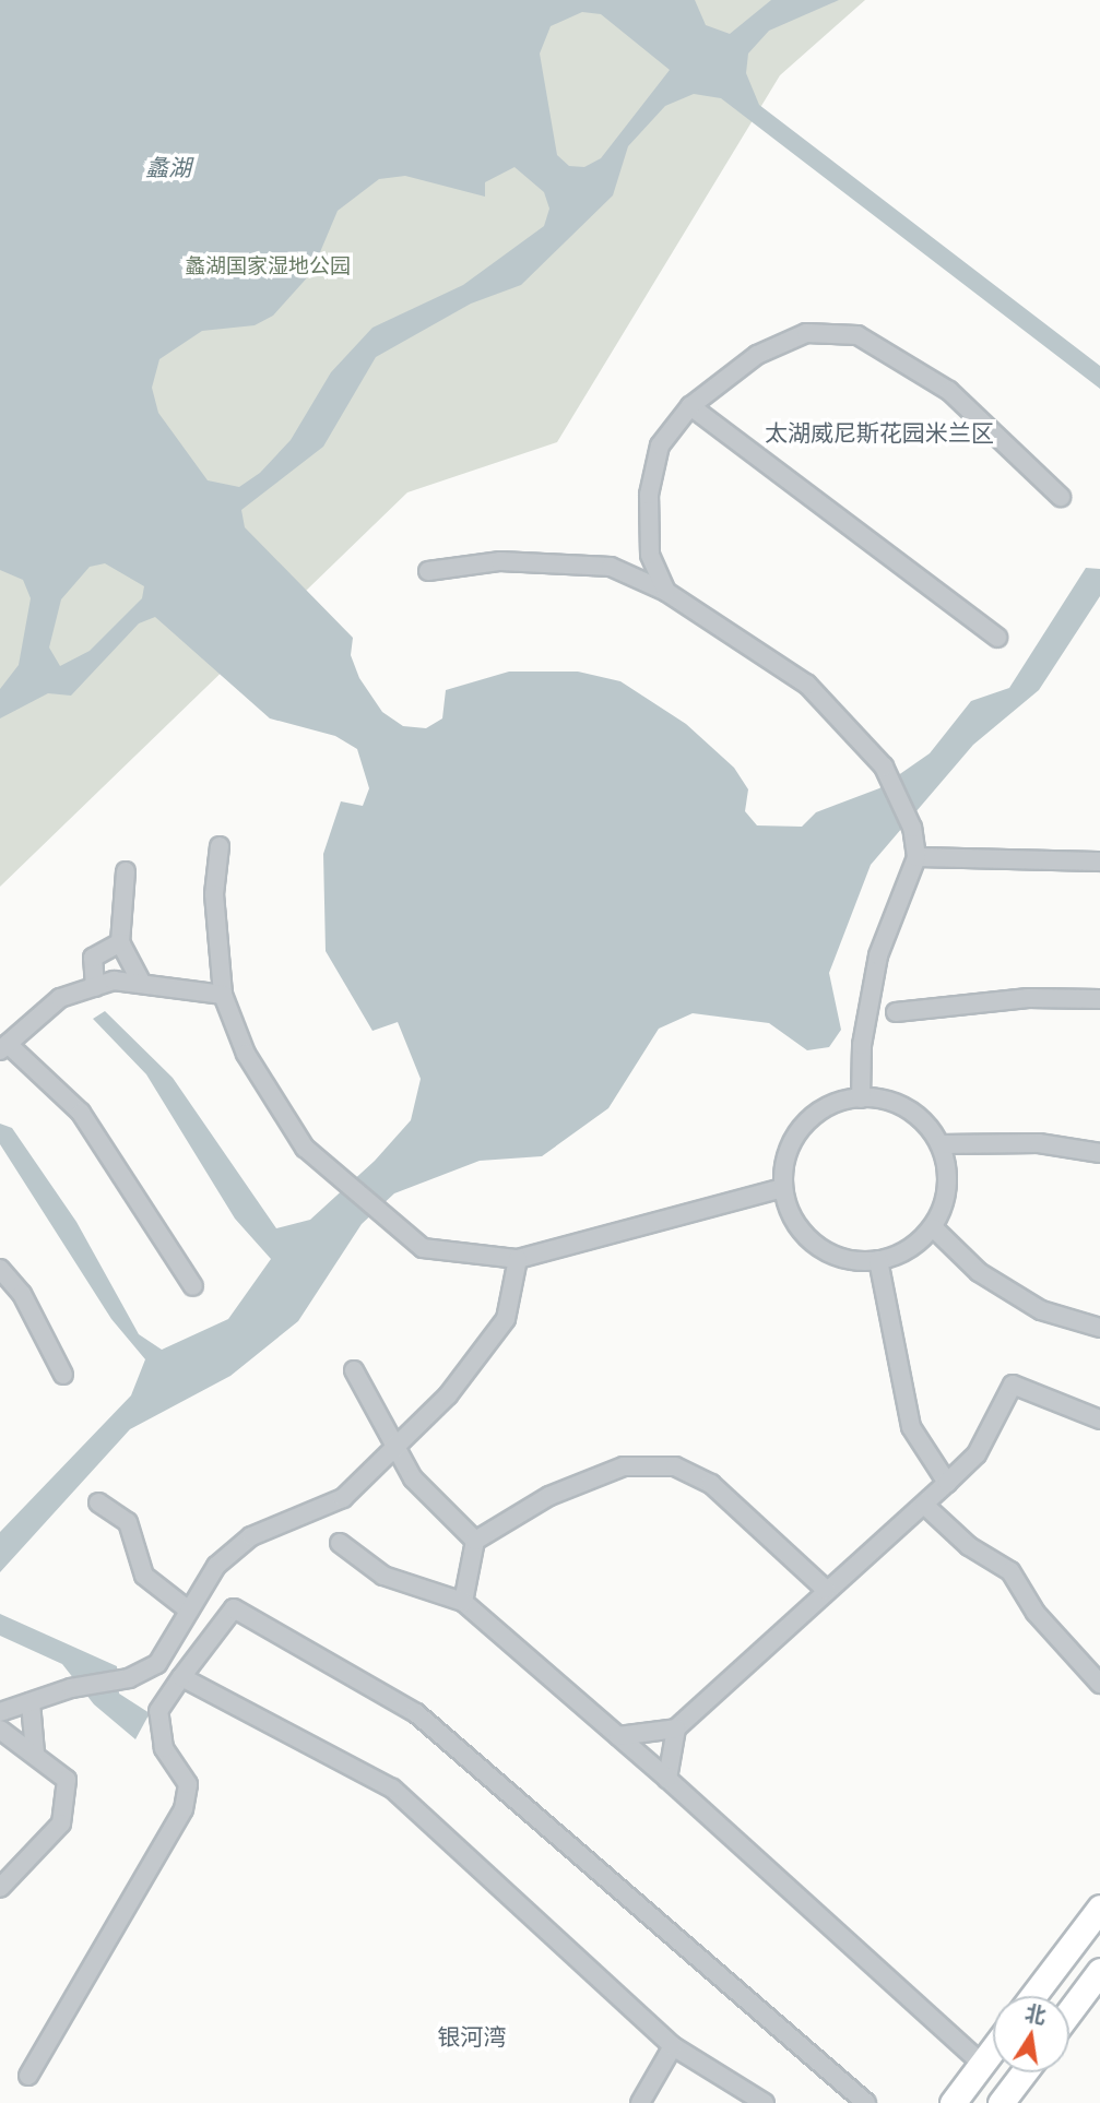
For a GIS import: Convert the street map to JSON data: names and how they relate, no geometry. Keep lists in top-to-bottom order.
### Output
{
  "districts": ["太湖威尼斯花园米兰区", "银河湾"],
  "water": ["蠡湖"],
  "parks": ["蠡湖国家湿地公园"],
  "north": "top"
}
